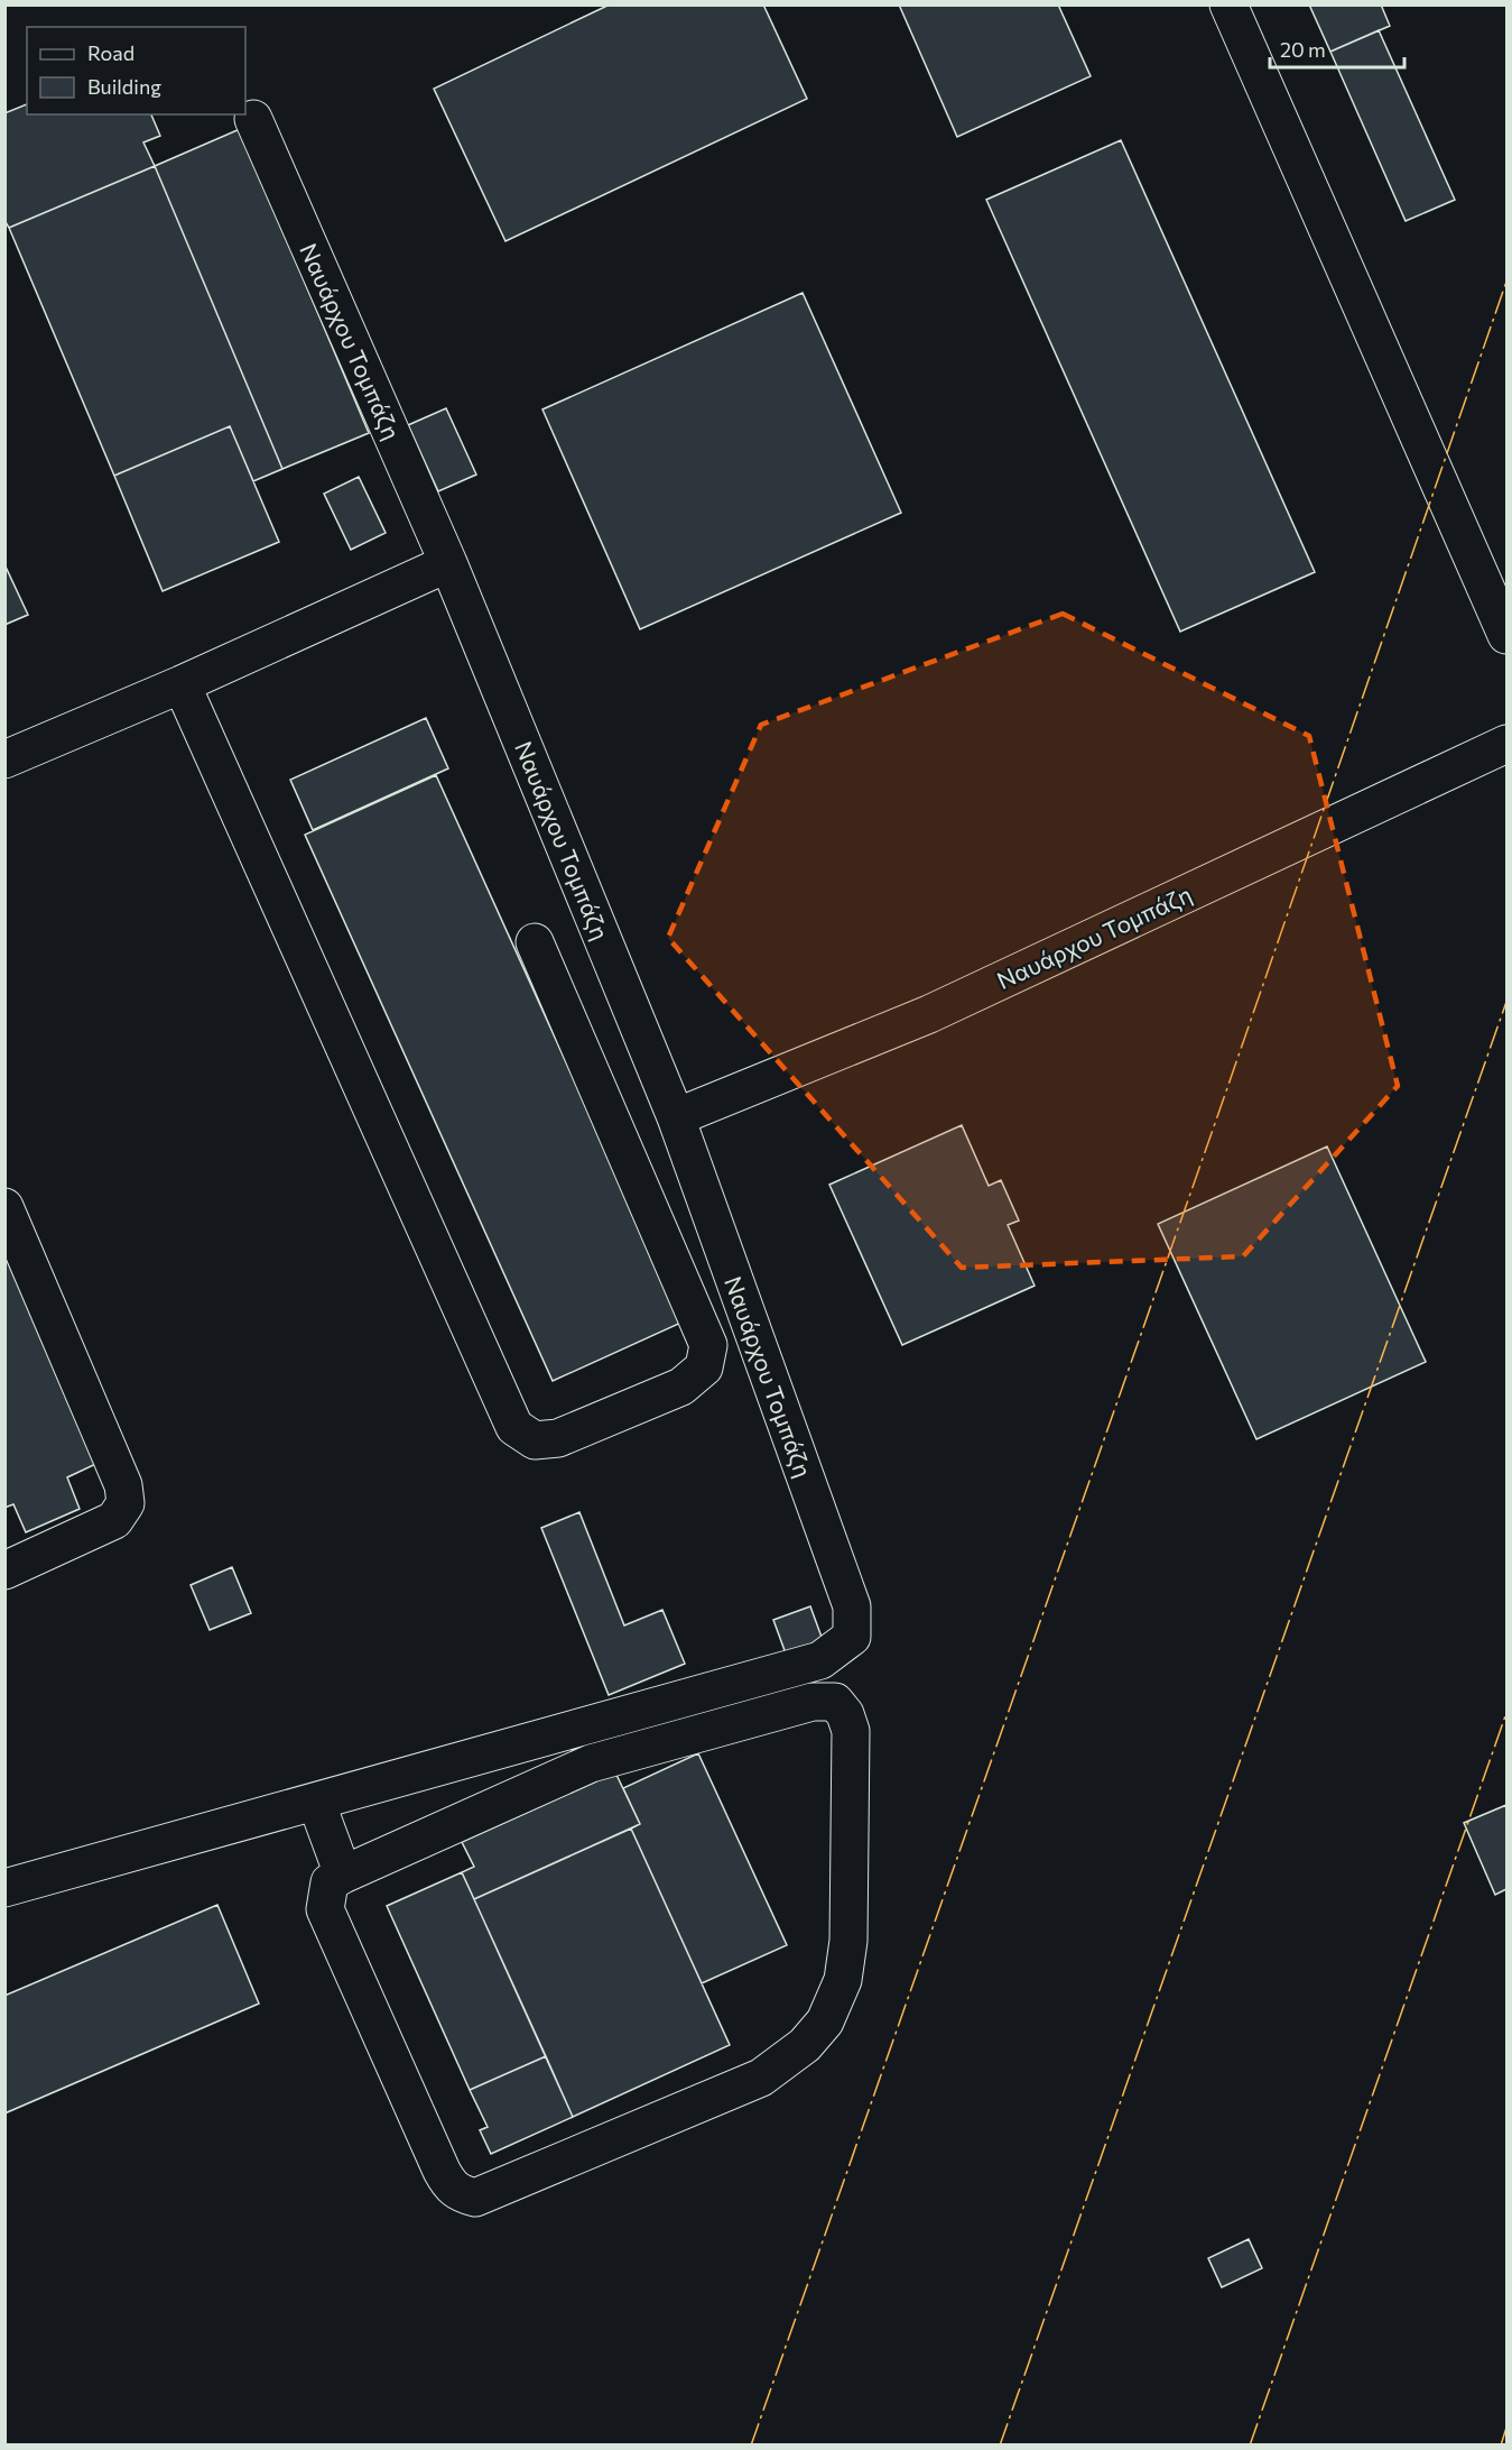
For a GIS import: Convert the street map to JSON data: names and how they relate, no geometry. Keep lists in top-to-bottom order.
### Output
{
  "streets": {
    "street": ["Ναυάρχου Τομπάζη"]
  },
  "legend": ["Road", "Building"],
  "scale_bar": "20 m"
}
